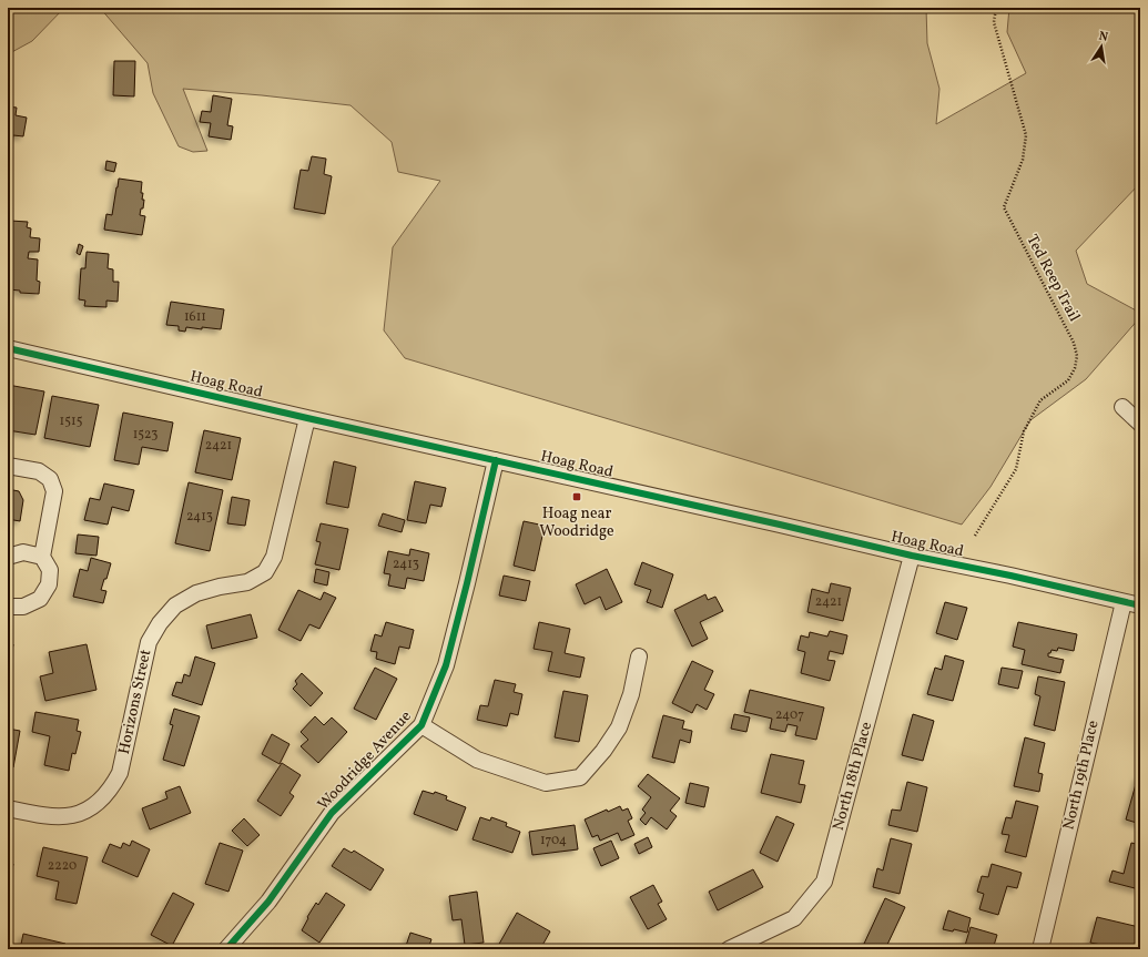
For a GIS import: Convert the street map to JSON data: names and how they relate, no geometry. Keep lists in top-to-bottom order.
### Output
{
  "streets": {
    "street": [
      "Hoag Road",
      "Horizons Street",
      "Woodridge Avenue",
      "North 19th Place",
      "North 18th Place"
    ],
    "path": ["Ted Reep Trail"]
  },
  "crossings": [
    ["Hoag Road", "Horizons Street"],
    ["Hoag Road", "Woodridge Avenue"],
    ["Hoag Road", "North 19th Place"],
    ["Hoag Road", "North 18th Place"]
  ],
  "places": {
    "transit": ["Hoag near Woodridge"]
  },
  "house_numbers": [
    "1611",
    "1515",
    "1523",
    "2421",
    "2413",
    "2413",
    "2421",
    "2407",
    "1704",
    "2220"
  ],
  "north": "top"
}
